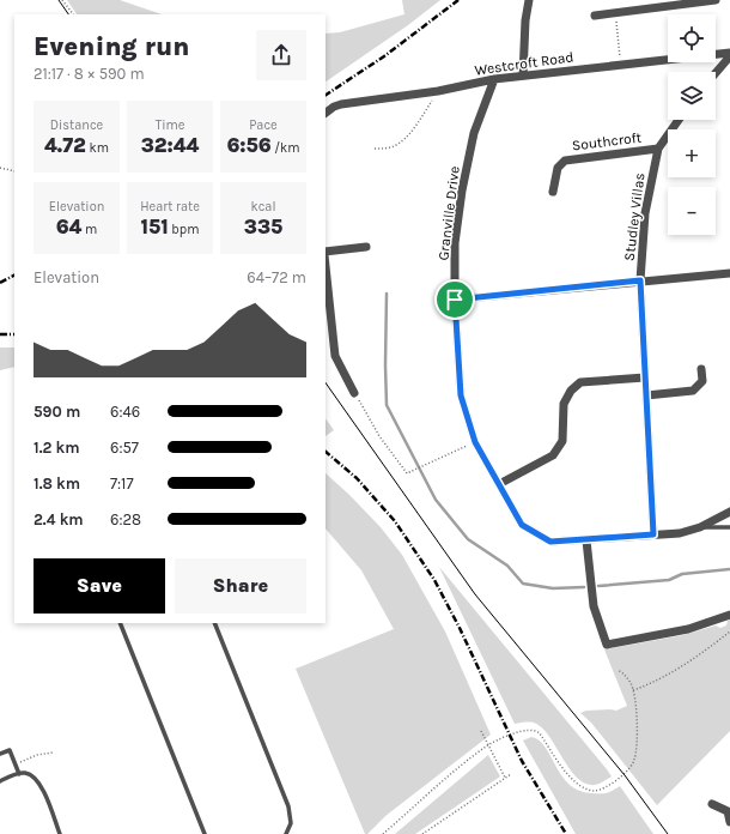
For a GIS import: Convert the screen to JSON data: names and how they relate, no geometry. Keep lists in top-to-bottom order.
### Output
{
  "streets": {
    "street": [
      "Westcroft Road",
      "Southcroft",
      "Granville Drive",
      "Studley Villas"
    ]
  },
  "crossings": [
    ["Westcroft Road", "Granville Drive"],
    ["Southcroft", "Studley Villas"],
    ["Granville Drive", "Studley Villas"]
  ],
  "page": {
    "map_buttons": ["+", "−"],
    "heading": ["Evening run", "21:17 · 8 × 590 m"],
    "stats": [
      ["Distance", "4.72 km"],
      ["Time", "32:44"],
      ["Pace", "6:56 /km"],
      ["Elevation", "64 m"],
      ["Heart rate", "151 bpm"],
      ["kcal", "335"]
    ],
    "chart": ["Elevation", "64–72 m"],
    "list": [
      {
        "name": "590 m",
        "note": "6:46"
      },
      {
        "name": "1.2 km",
        "note": "6:57"
      },
      {
        "name": "1.8 km",
        "note": "7:17"
      },
      {
        "name": "2.4 km",
        "note": "6:28"
      }
    ],
    "buttons": ["Save", "Share"]
  }
}
